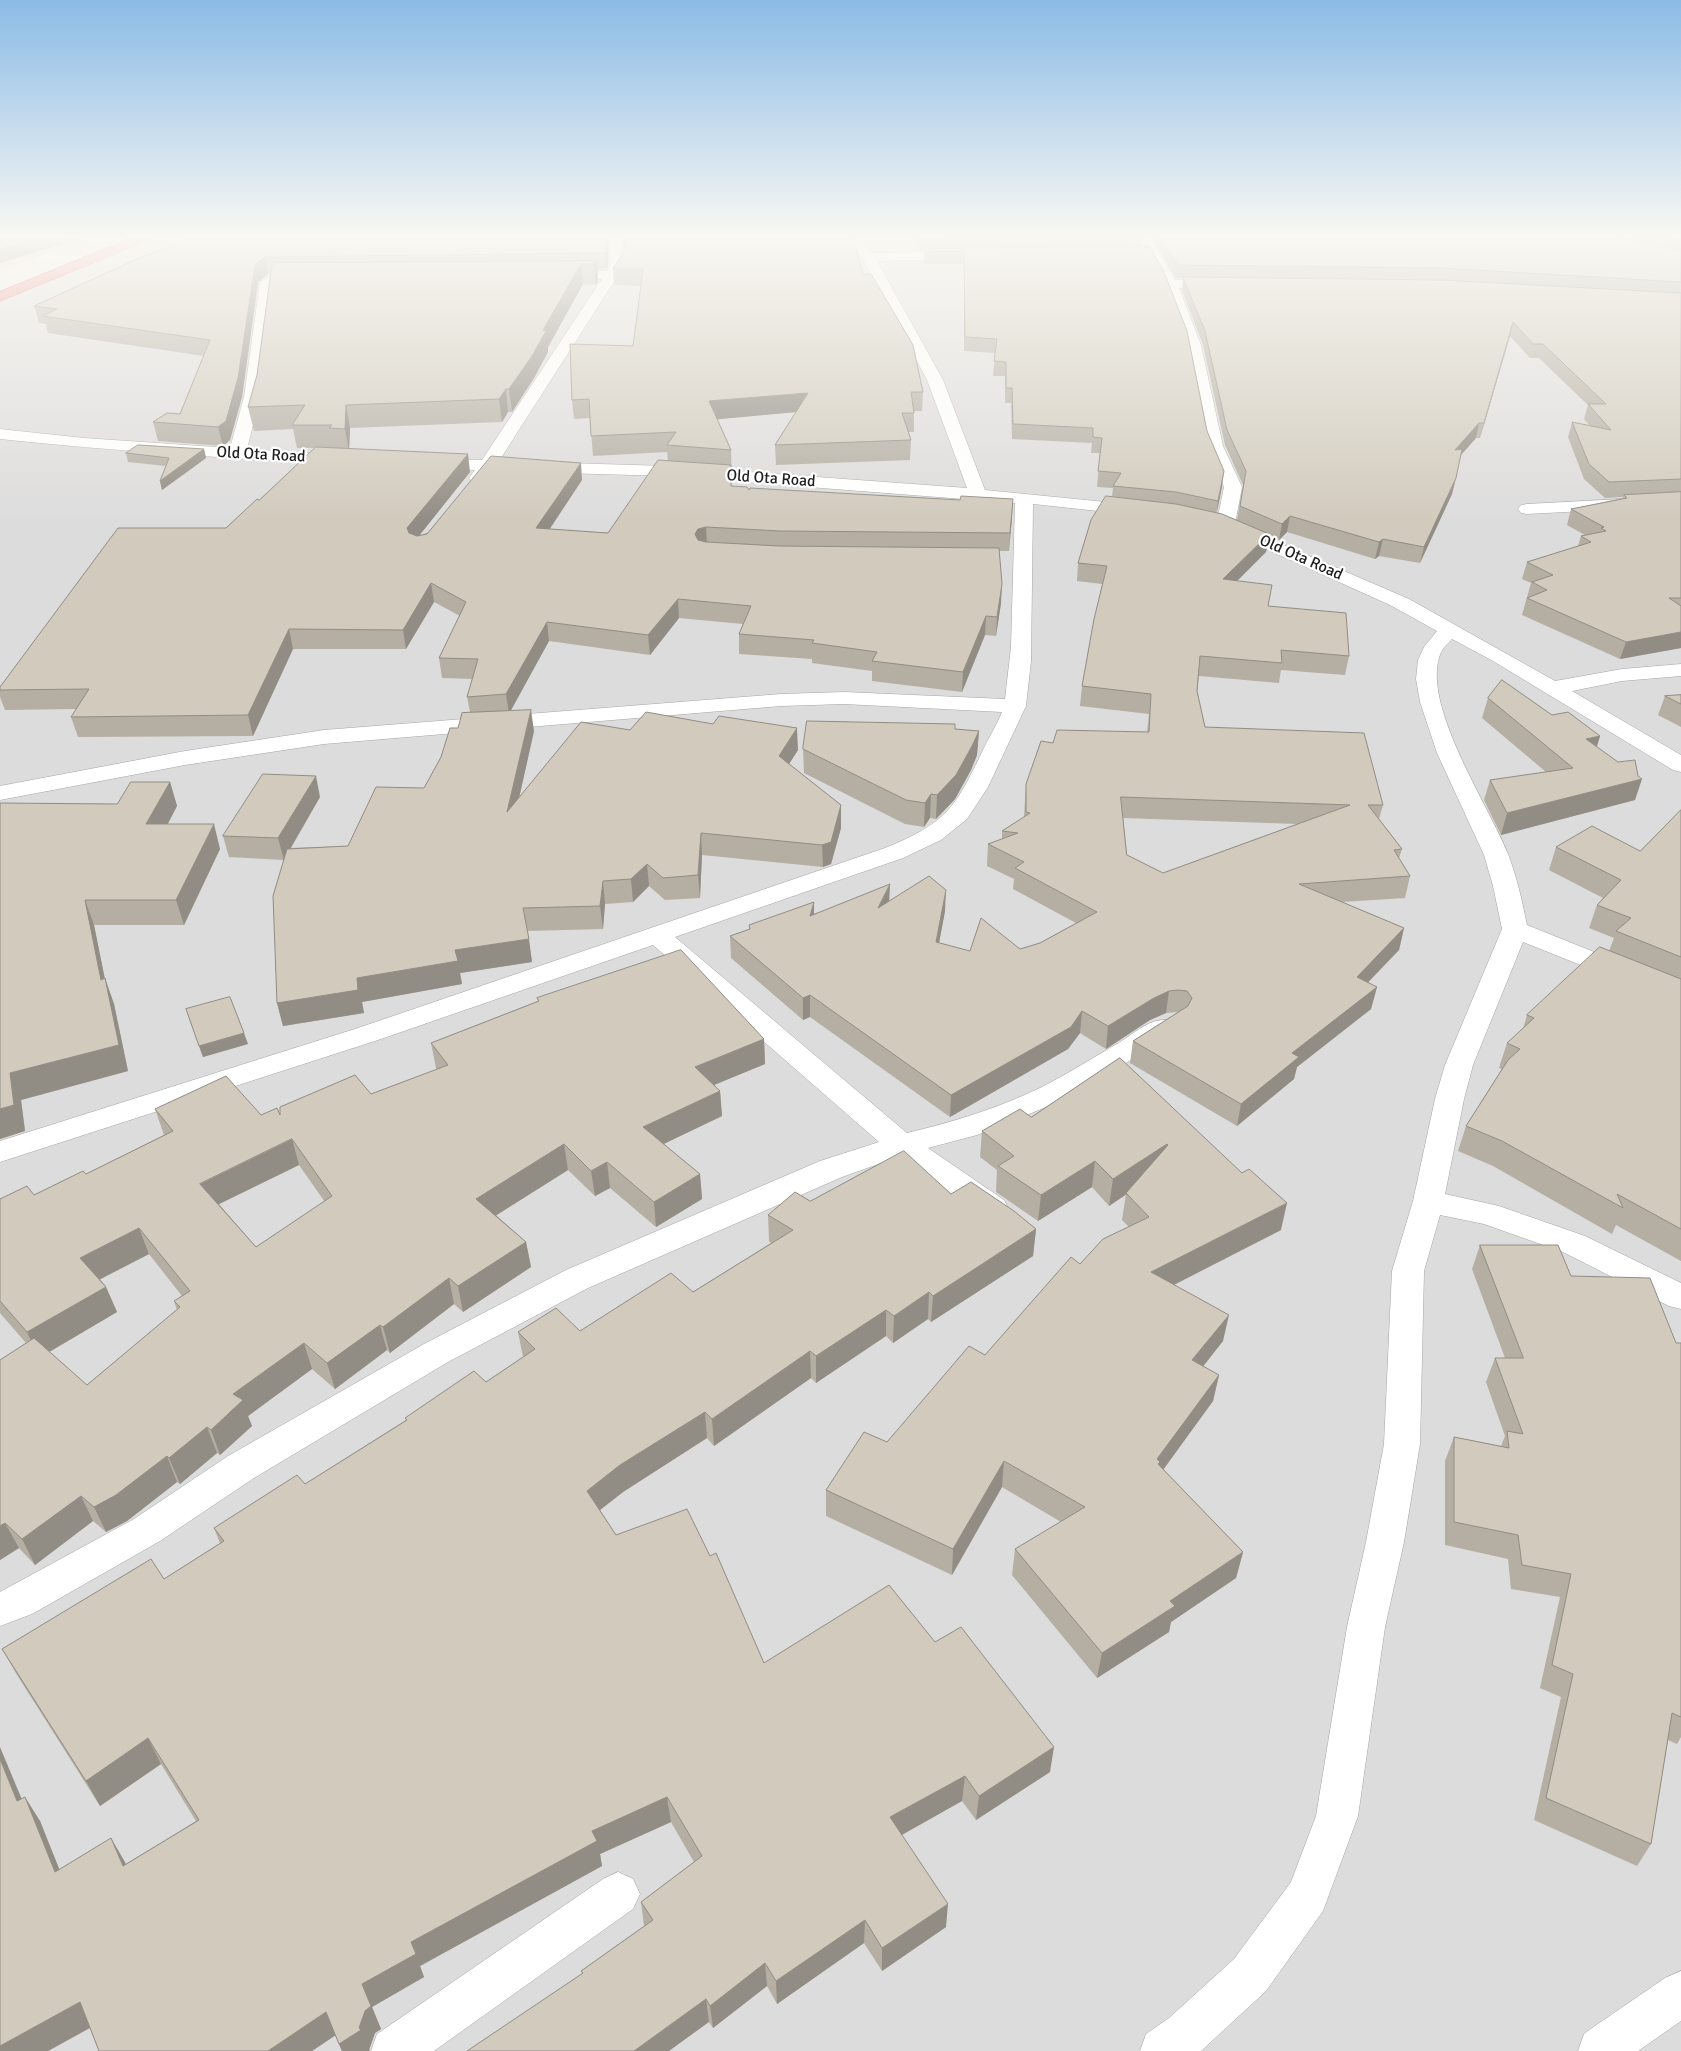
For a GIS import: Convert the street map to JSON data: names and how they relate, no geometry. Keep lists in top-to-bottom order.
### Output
{
  "streets": {
    "street": ["Old Ota Road"]
  }
}
